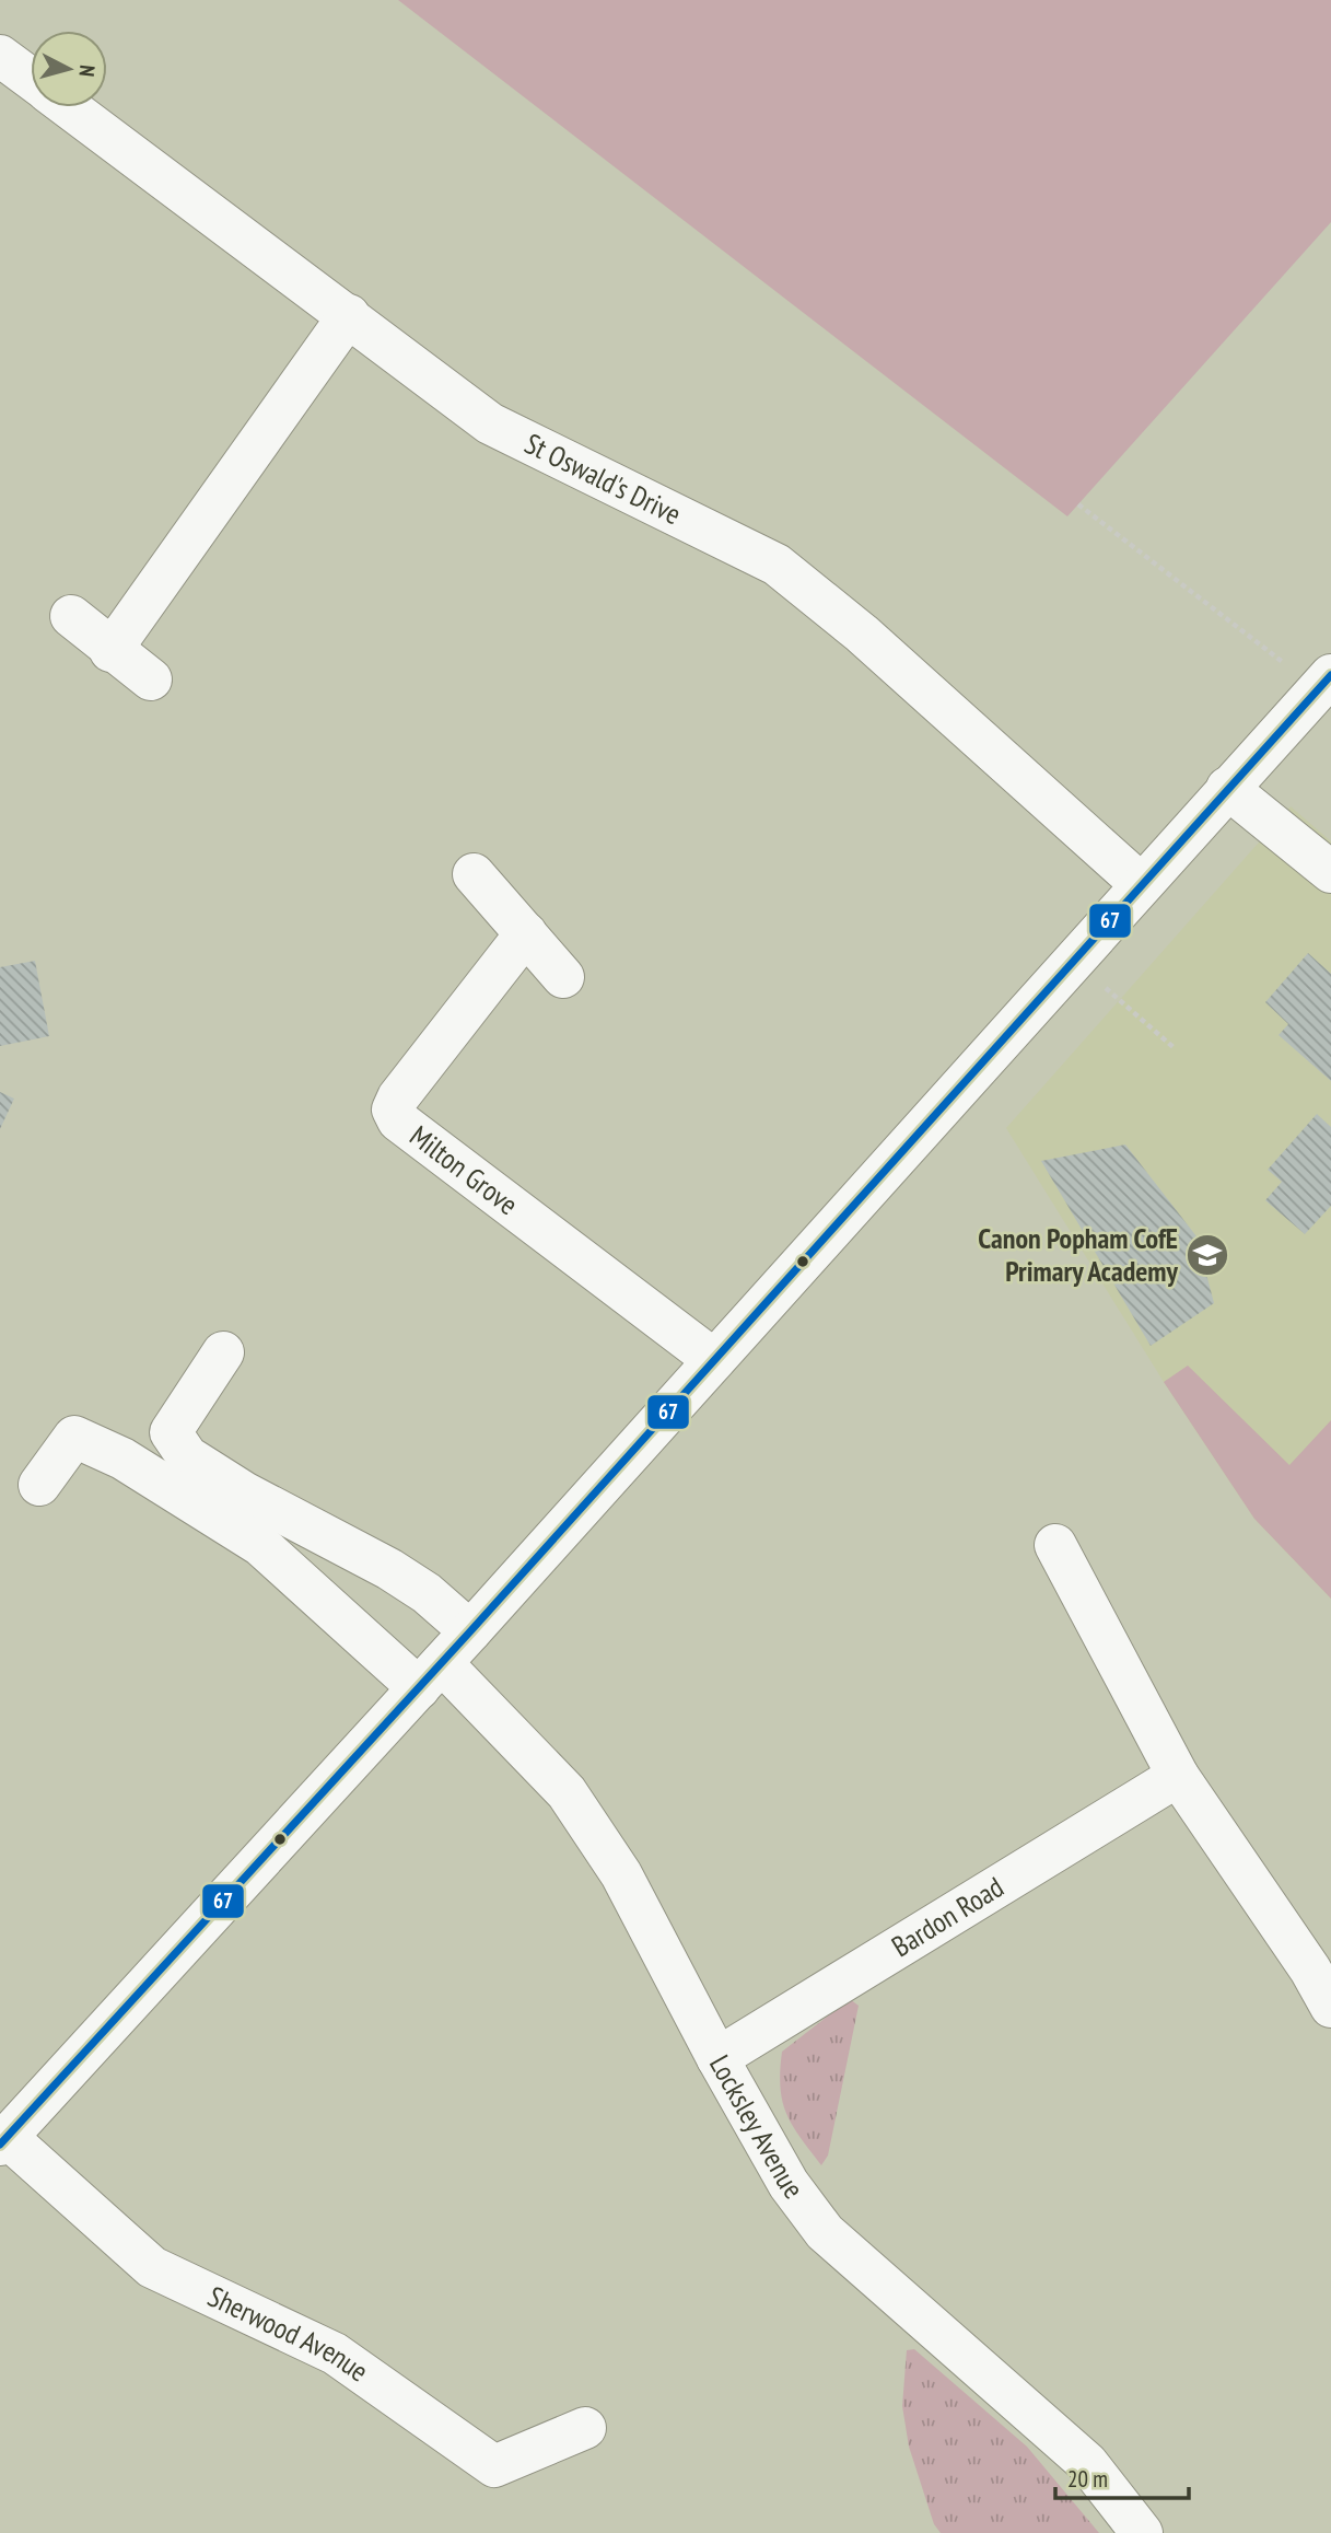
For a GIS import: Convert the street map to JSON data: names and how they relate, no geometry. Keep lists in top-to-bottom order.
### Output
{
  "streets": {
    "street": [
      "St Oswald's Drive",
      "Milton Grove",
      "Bardon Road",
      "Locksley Avenue",
      "Sherwood Avenue"
    ]
  },
  "crossings": [
    ["Bardon Road", "Locksley Avenue"]
  ],
  "places": {
    "school or university": ["Canon Popham CofE Primary Academy"]
  },
  "lines": ["transit line 67"],
  "scale_bar": "20 m",
  "north": "right"
}
